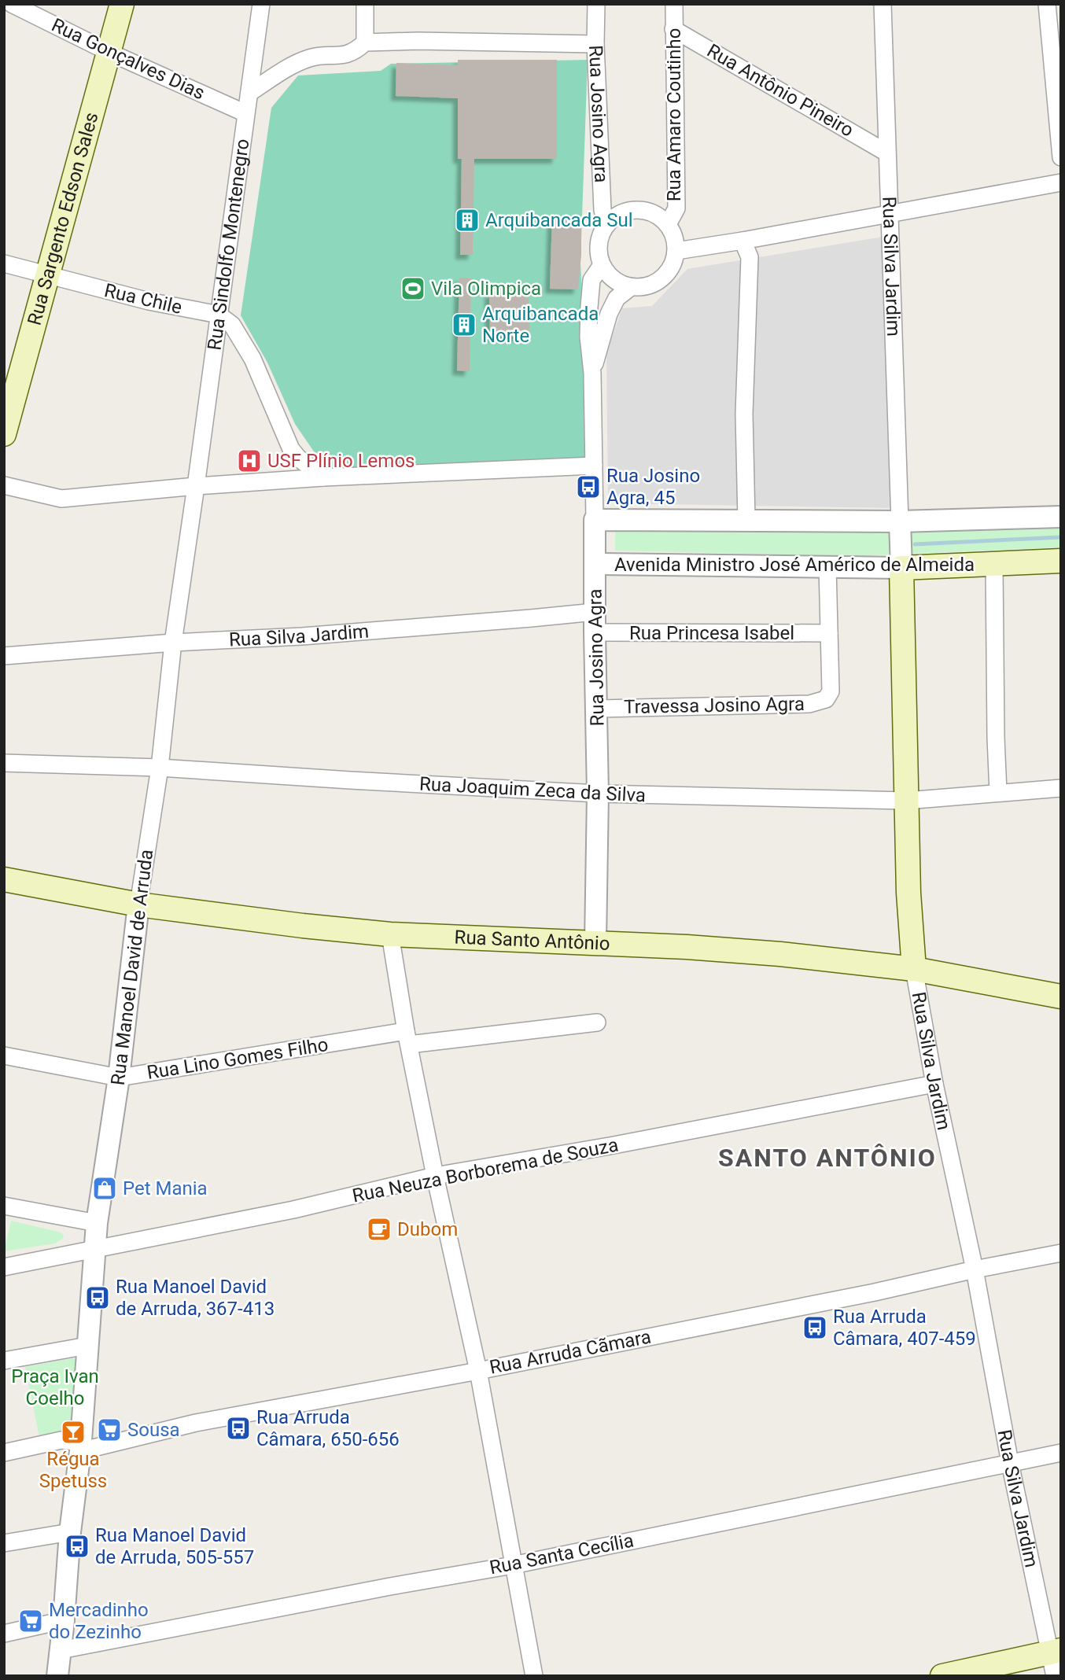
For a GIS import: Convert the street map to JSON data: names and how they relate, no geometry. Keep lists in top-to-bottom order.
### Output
{
  "streets": {
    "main road": [
      "Rua Sargento Edson Sales",
      "Rua Silva Jardim",
      "Avenida Ministro José Américo de Almeida",
      "Rua Santo Antônio"
    ],
    "street": [
      "Rua Gonçalves Dias",
      "Rua Antônio Pineiro",
      "Rua Josino Agra",
      "Rua Amaro Coutinho",
      "Rua Sindolfo Montenegro",
      "Rua Chile",
      "Rua Princesa Isabel",
      "Travessa Josino Agra",
      "Rua Joaquim Zeca da Silva",
      "Rua Manoel David de Arruda",
      "Rua Lino Gomes Filho",
      "Rua Neuza Borborema de Souza",
      "Rua Arruda Cãmara",
      "Rua Santa Cecília"
    ]
  },
  "crossings": [
    ["Rua Gonçalves Dias", "Rua Sargento Edson Sales"],
    ["Rua Gonçalves Dias", "Rua Sindolfo Montenegro"],
    ["Rua Antônio Pineiro", "Rua Amaro Coutinho"],
    ["Rua Antônio Pineiro", "Rua Silva Jardim"],
    ["Rua Josino Agra", "Rua Amaro Coutinho"],
    ["Rua Josino Agra", "Rua Silva Jardim"],
    ["Rua Josino Agra", "Avenida Ministro José Américo de Almeida"],
    ["Rua Josino Agra", "Rua Princesa Isabel"],
    ["Rua Josino Agra", "Travessa Josino Agra"],
    ["Rua Josino Agra", "Rua Joaquim Zeca da Silva"],
    ["Rua Josino Agra", "Rua Santo Antônio"],
    ["Rua Sargento Edson Sales", "Rua Chile"],
    ["Rua Sindolfo Montenegro", "Rua Chile"],
    ["Rua Sindolfo Montenegro", "Rua Manoel David de Arruda"],
    ["Rua Silva Jardim", "Avenida Ministro José Américo de Almeida"],
    ["Rua Silva Jardim", "Rua Joaquim Zeca da Silva"],
    ["Rua Silva Jardim", "Rua Santo Antônio"],
    ["Rua Silva Jardim", "Rua Manoel David de Arruda"],
    ["Rua Silva Jardim", "Rua Neuza Borborema de Souza"],
    ["Rua Silva Jardim", "Rua Arruda Cãmara"],
    ["Rua Silva Jardim", "Rua Santa Cecília"],
    ["Rua Princesa Isabel", "Travessa Josino Agra"],
    ["Rua Joaquim Zeca da Silva", "Rua Manoel David de Arruda"],
    ["Rua Santo Antônio", "Rua Manoel David de Arruda"],
    ["Rua Manoel David de Arruda", "Rua Lino Gomes Filho"],
    ["Rua Manoel David de Arruda", "Rua Neuza Borborema de Souza"],
    ["Rua Manoel David de Arruda", "Rua Arruda Cãmara"]
  ],
  "districts": ["SANTO ANTÔNIO"],
  "parks": ["Praça Ivan Coelho"],
  "places": {
    "building": ["Arquibancada Sul", "Arquibancada Norte"],
    "sports": ["Vila Olimpica"],
    "hospital": ["USF Plínio Lemos"],
    "bus stop": [
      "Rua Josino Agra, 45",
      "Rua Manoel David de Arruda, 367-413",
      "Rua Arruda Câmara, 407-459",
      "Rua Arruda Câmara, 650-656",
      "Rua Manoel David de Arruda, 505-557"
    ],
    "shop": ["Pet Mania"],
    "cafe": ["Dubom"],
    "supermarket": ["Sousa", "Mercadinho do Zezinho"],
    "bar": ["Régua Spetuss"]
  }
}
